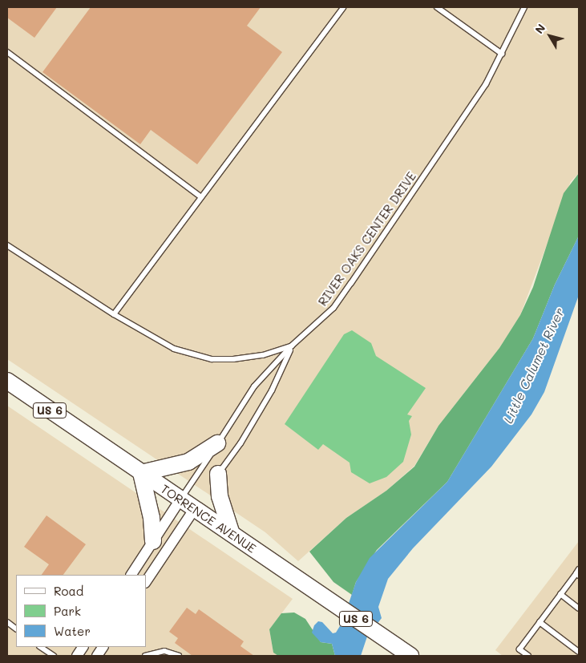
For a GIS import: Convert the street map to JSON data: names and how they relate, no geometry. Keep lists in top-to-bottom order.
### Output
{
  "streets": {
    "main road": ["US 6", "TORRENCE AVENUE"],
    "lane": ["RIVER OAKS CENTER DRIVE"]
  },
  "water": ["Little Calumet River"],
  "legend": ["Road", "Park", "Water"],
  "north": "top left"
}
